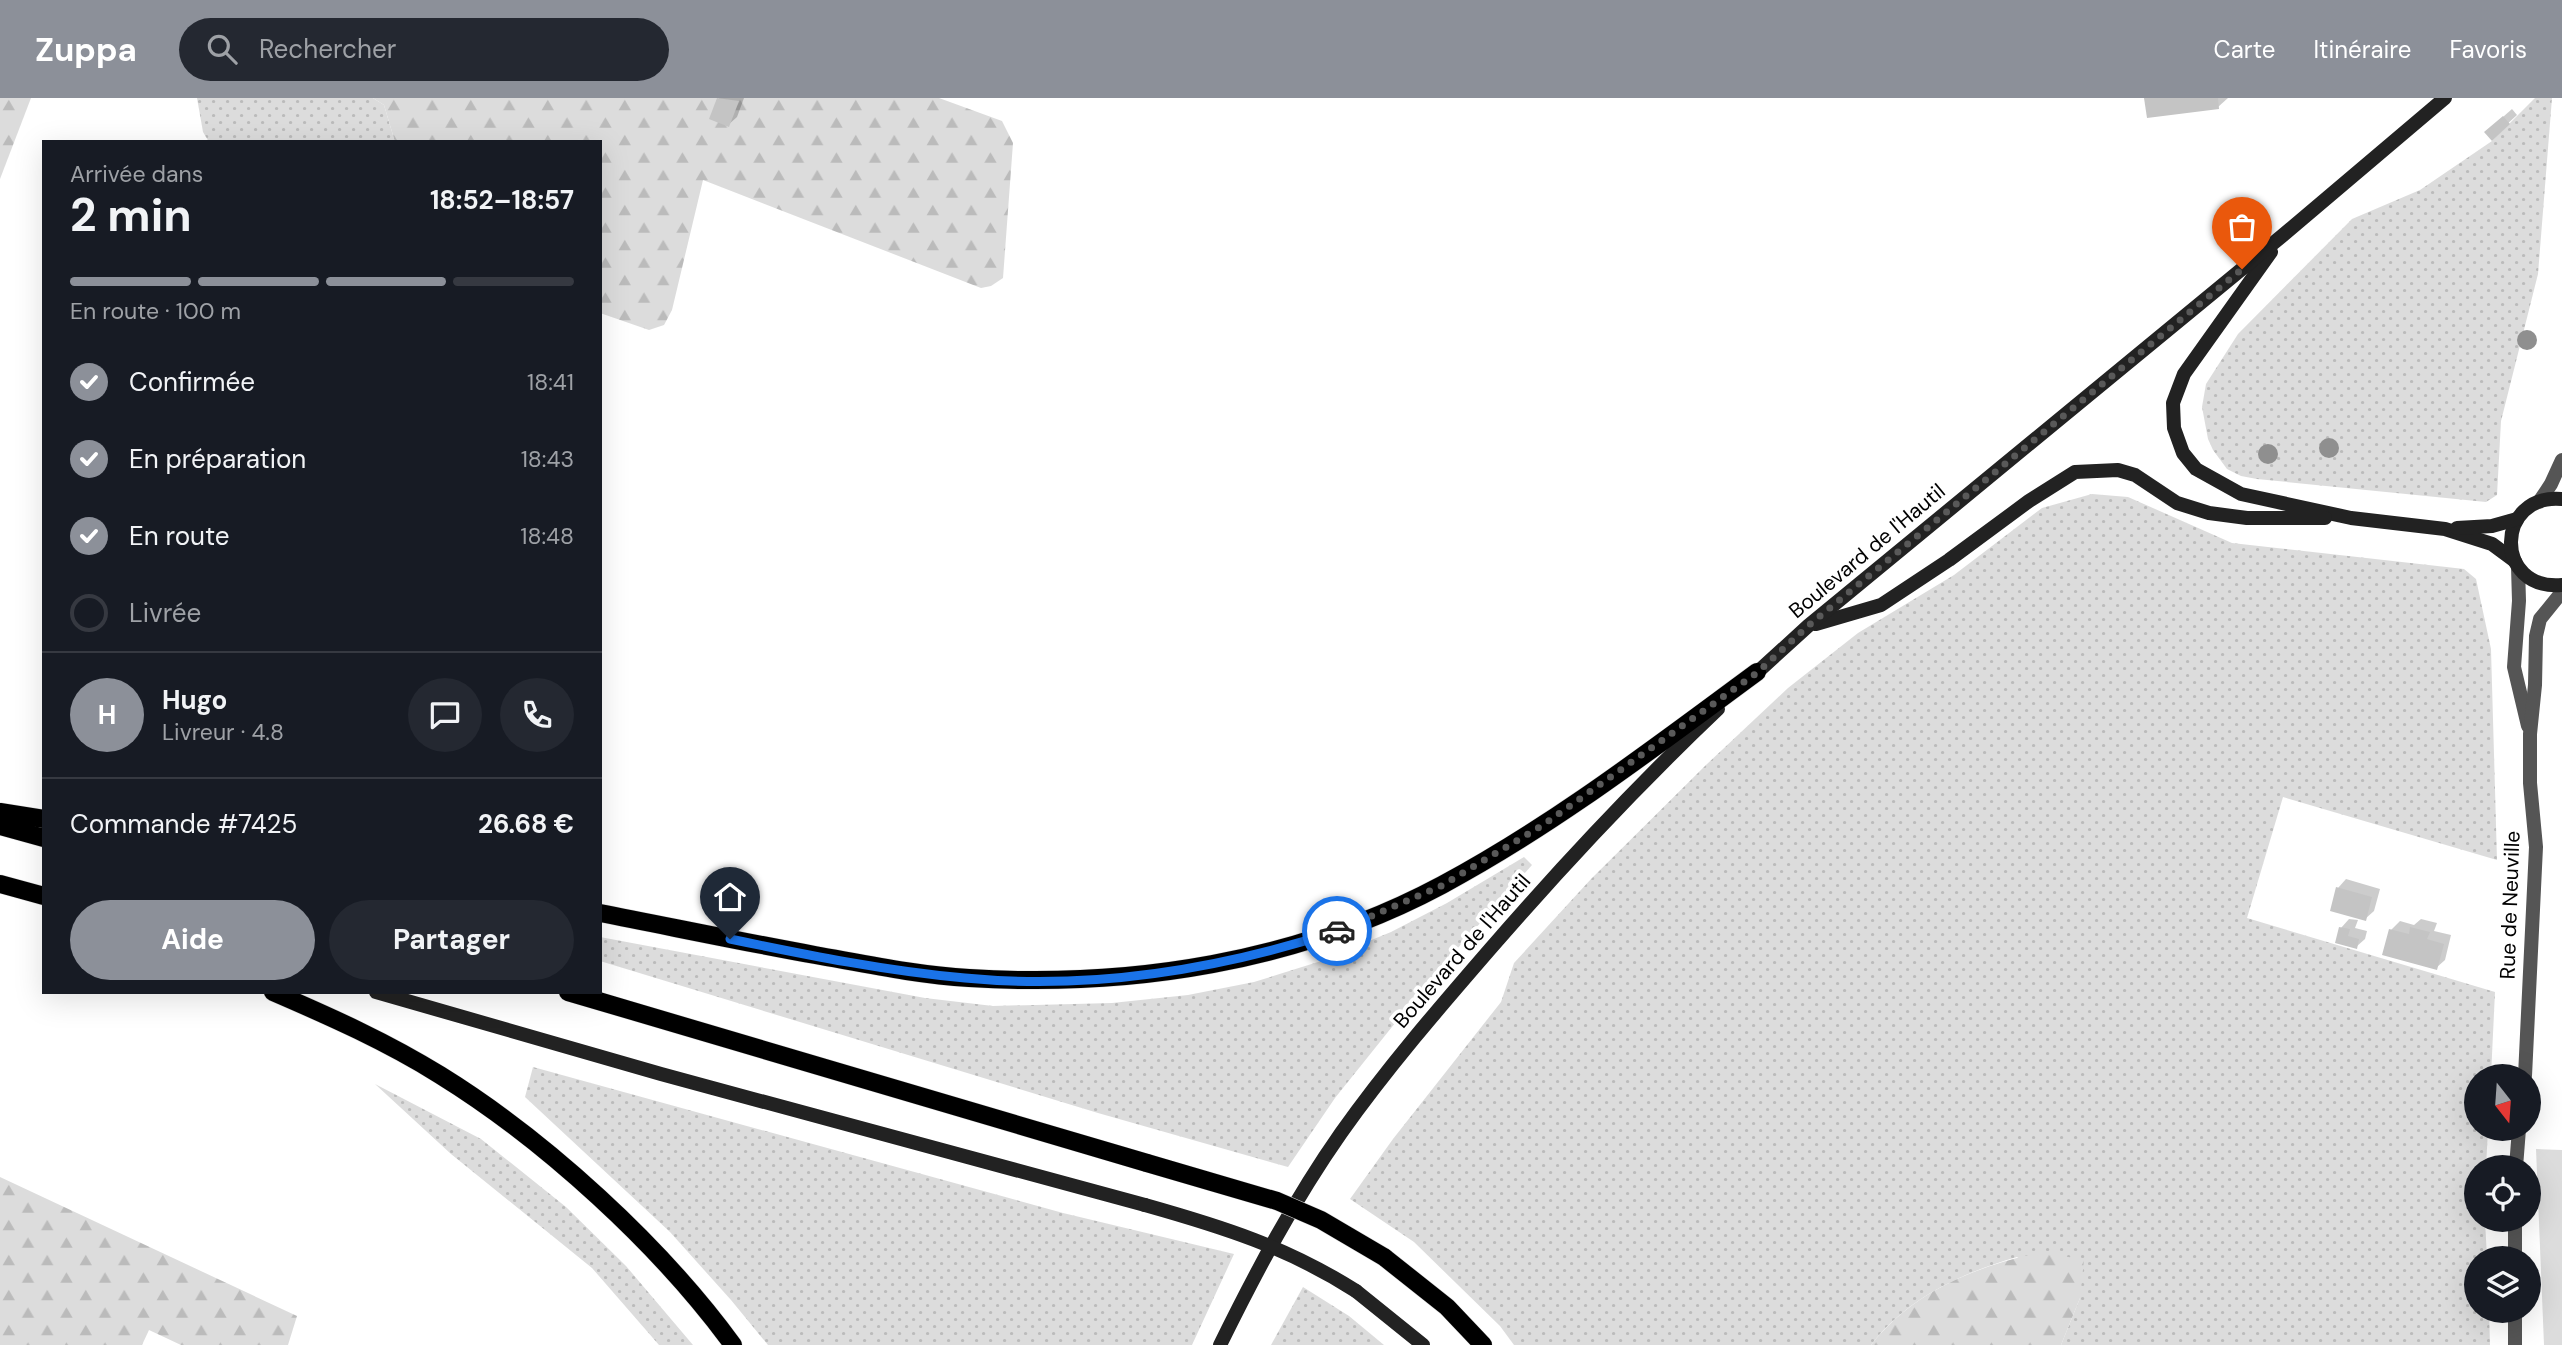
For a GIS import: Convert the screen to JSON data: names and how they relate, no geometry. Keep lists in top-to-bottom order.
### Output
{
  "streets": {
    "main road": ["Boulevard de l'Hautil"],
    "street": ["Rue de Neuville"]
  },
  "north": "bottom",
  "page": {
    "header": "Zuppa",
    "search": "Rechercher",
    "nav": ["Carte", "Itinéraire", "Favoris"],
    "heading": ["2 min", "Arrivée dans", "18:52–18:57"],
    "panel": [
      "Hugo",
      "Livreur · 4.8",
      "Commande #7425",
      "26.68 €"
    ],
    "bar": "En route · 100 m",
    "list": [
      ["Confirmée", "18:41"],
      ["En préparation", "18:43"],
      ["En route", "18:48"],
      "Livrée"
    ],
    "round": "H",
    "buttons": ["Aide", "Partager"]
  }
}
